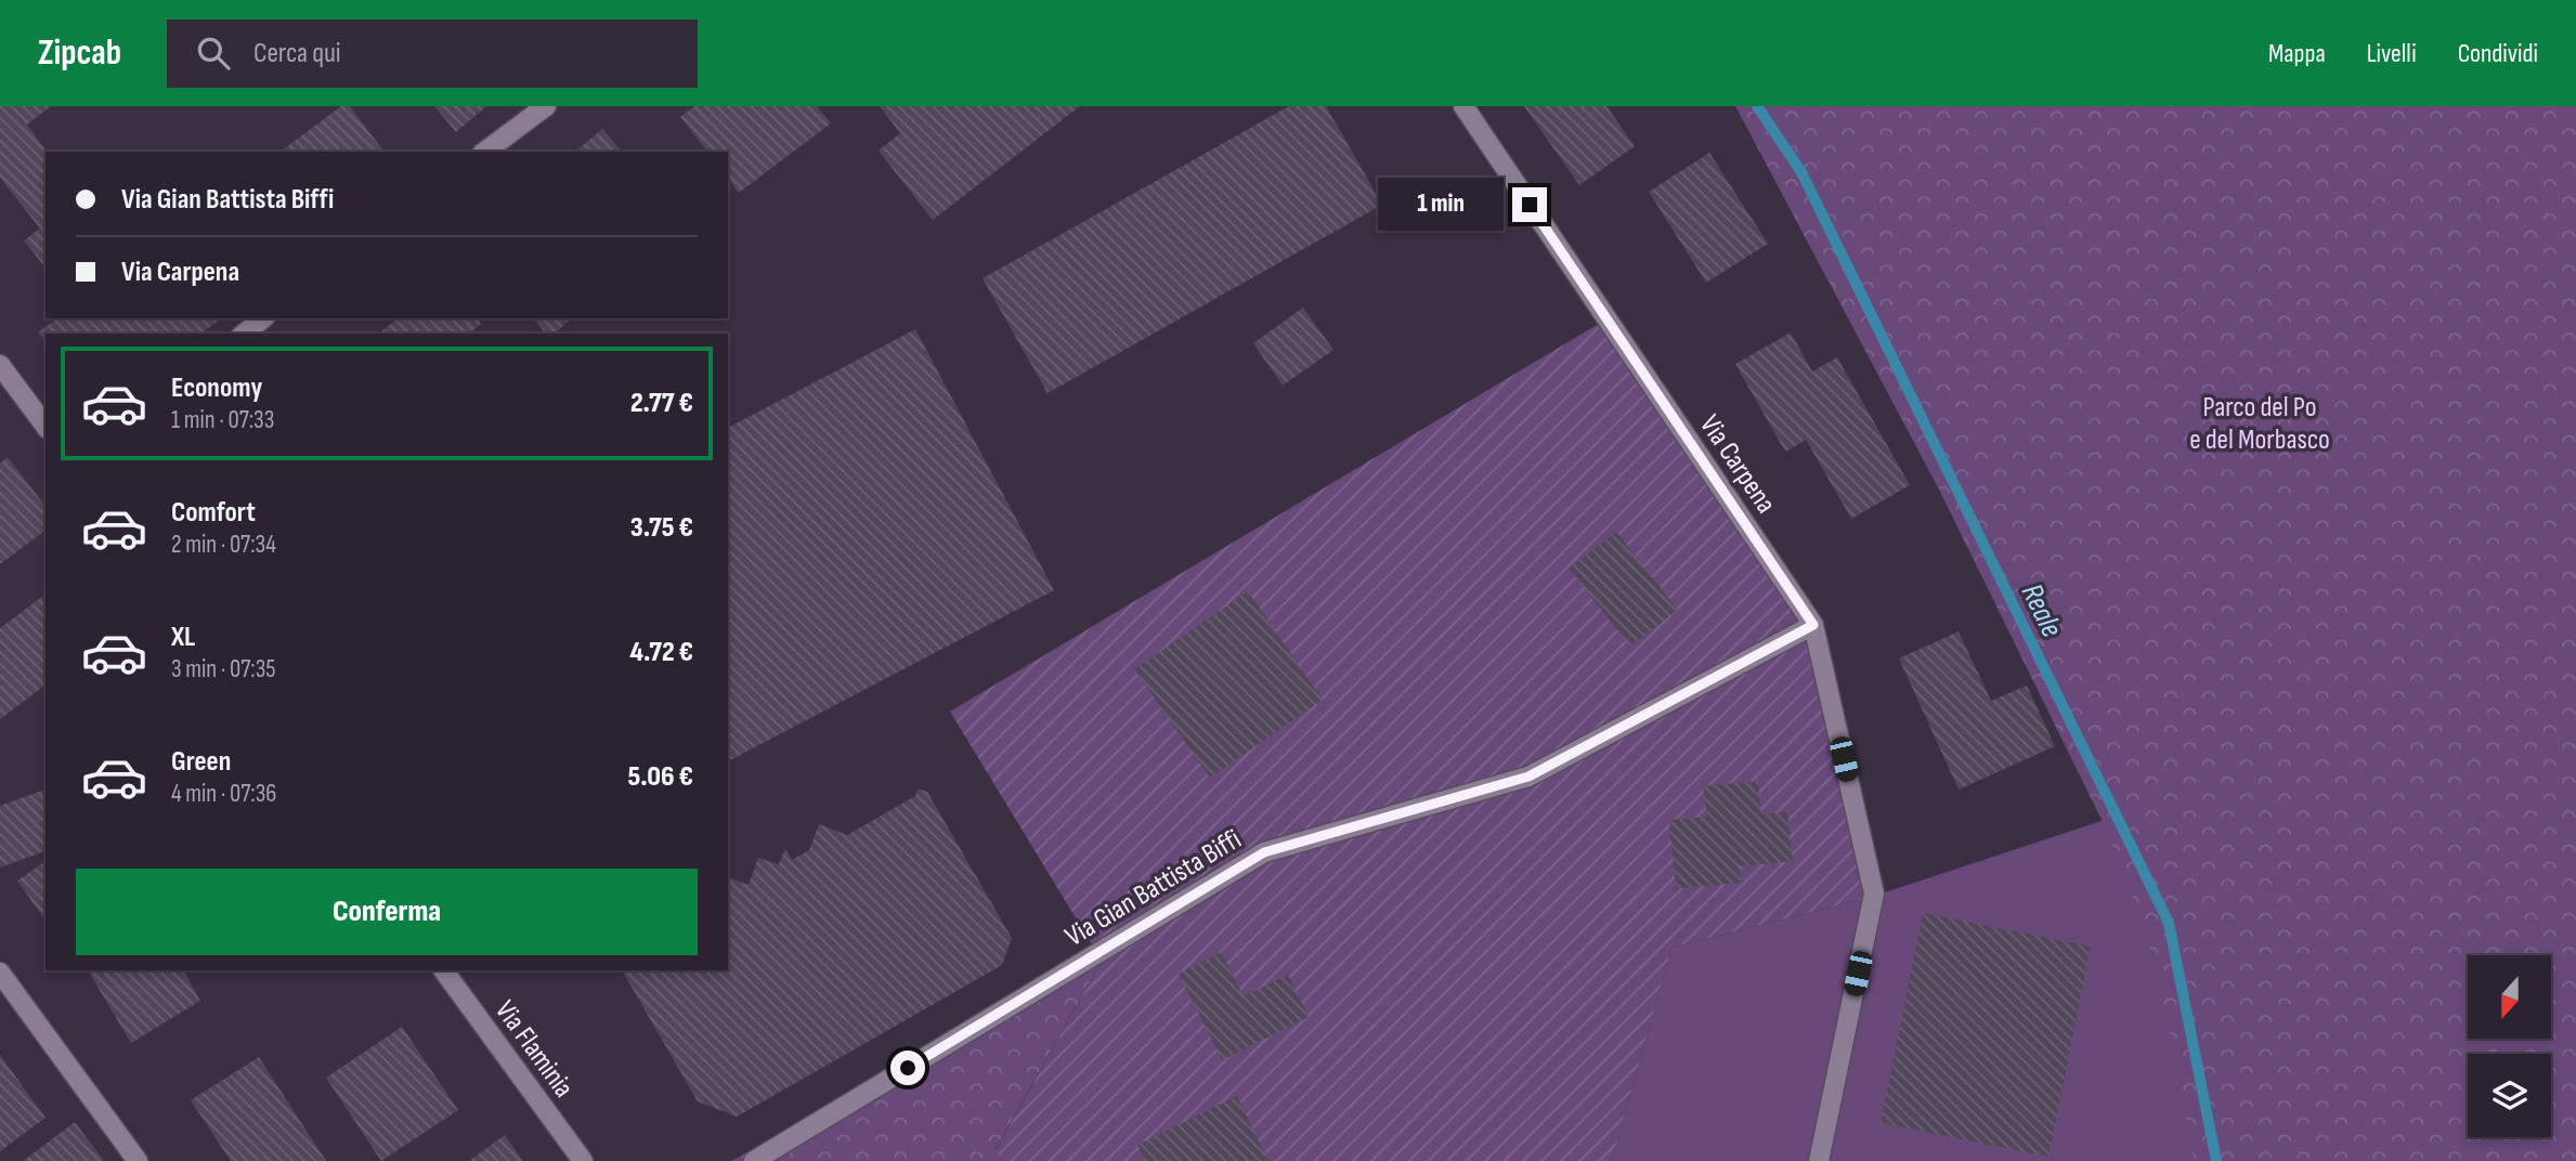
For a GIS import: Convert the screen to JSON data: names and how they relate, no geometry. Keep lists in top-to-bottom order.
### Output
{
  "streets": {
    "street": ["Via Carpena", "Via Gian Battista Biffi", "Via Flaminia"]
  },
  "crossings": [
    ["Via Carpena", "Via Gian Battista Biffi"]
  ],
  "water": ["Reale"],
  "parks": ["Parco del Po e del Morbasco"],
  "north": "bottom",
  "page": {
    "header": "Zipcab",
    "search": "Cerca qui",
    "nav": ["Mappa", "Livelli", "Condividi"],
    "banner": ["Via Gian Battista Biffi", "Via Carpena"],
    "bubble": "1 min",
    "list": [
      {
        "name": "Economy",
        "note": "1 min · 07:33",
        "value": "2.77 €"
      },
      {
        "name": "Comfort",
        "note": "2 min · 07:34",
        "value": "3.75 €"
      },
      {
        "name": "XL",
        "note": "3 min · 07:35",
        "value": "4.72 €"
      },
      {
        "name": "Green",
        "note": "4 min · 07:36",
        "value": "5.06 €"
      }
    ],
    "buttons": "Conferma"
  }
}
